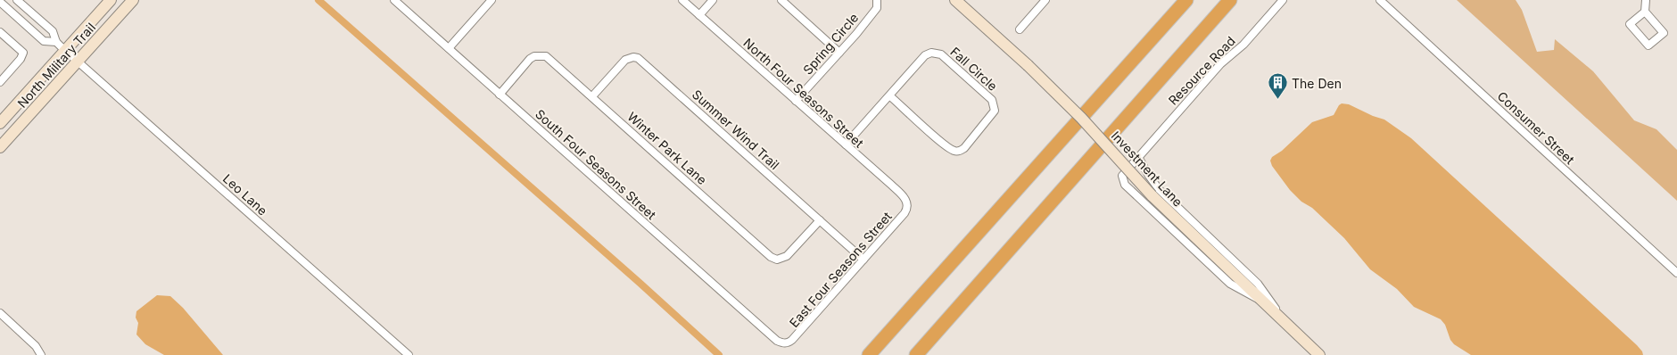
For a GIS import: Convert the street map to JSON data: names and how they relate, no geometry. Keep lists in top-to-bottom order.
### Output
{
  "streets": {
    "street": [
      "Spring Circle",
      "North Military Trail",
      "Fall Circle",
      "Resource Road",
      "North Four Seasons Street",
      "Consumer Street",
      "Summer Wind Trail",
      "Winter Park Lane",
      "South Four Seasons Street",
      "Investment Lane",
      "Leo Lane",
      "East Four Seasons Street"
    ]
  },
  "crossings": [
    ["Spring Circle", "North Four Seasons Street"],
    ["North Military Trail", "Leo Lane"],
    ["Fall Circle", "North Four Seasons Street"],
    ["Resource Road", "Investment Lane"],
    ["North Four Seasons Street", "East Four Seasons Street"],
    ["Summer Wind Trail", "Winter Park Lane"],
    ["Summer Wind Trail", "East Four Seasons Street"],
    ["Winter Park Lane", "South Four Seasons Street"],
    ["South Four Seasons Street", "East Four Seasons Street"]
  ],
  "places": {
    "building": ["The Den"]
  }
}
